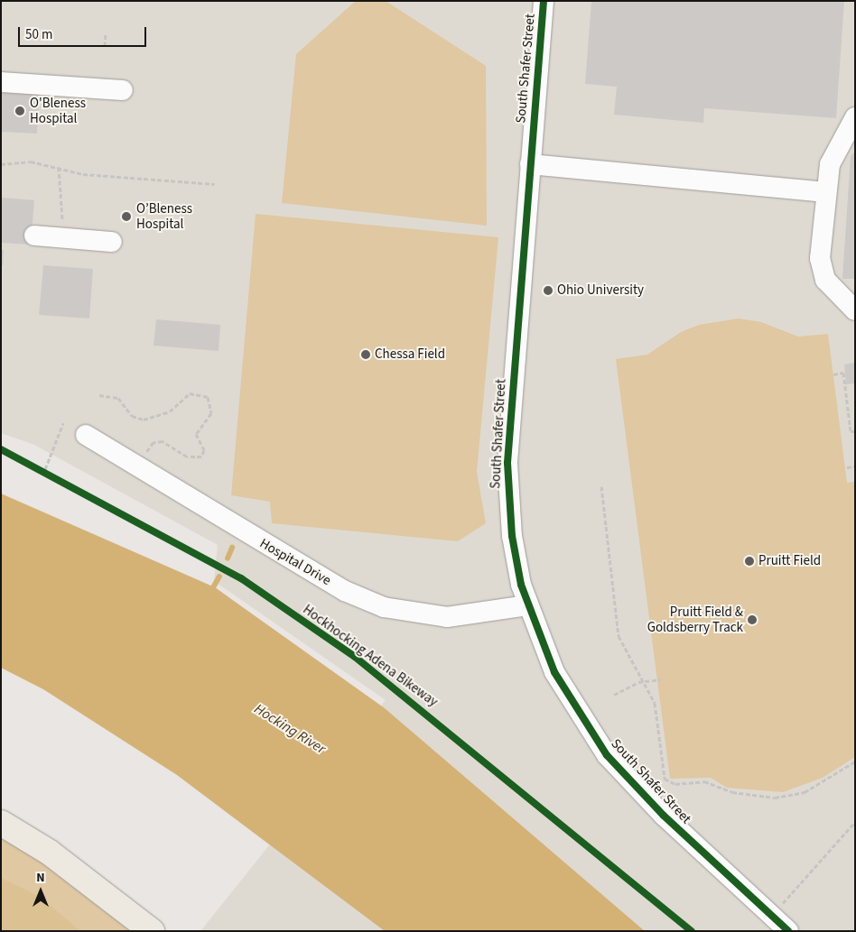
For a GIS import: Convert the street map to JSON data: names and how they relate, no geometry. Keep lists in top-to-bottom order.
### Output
{
  "streets": {
    "street": ["South Shafer Street", "Hospital Drive"],
    "cycle path": ["Hockhocking Adena Bikeway"]
  },
  "crossings": [
    ["South Shafer Street", "Hospital Drive"]
  ],
  "water": ["Hocking River"],
  "places": [
    "O'Bleness Hospital",
    "O’Bleness Hospital",
    "Ohio University",
    "Chessa Field",
    "Pruitt Field",
    "Pruitt Field & Goldsberry Track"
  ],
  "scale_bar": "50 m",
  "north": "top"
}
